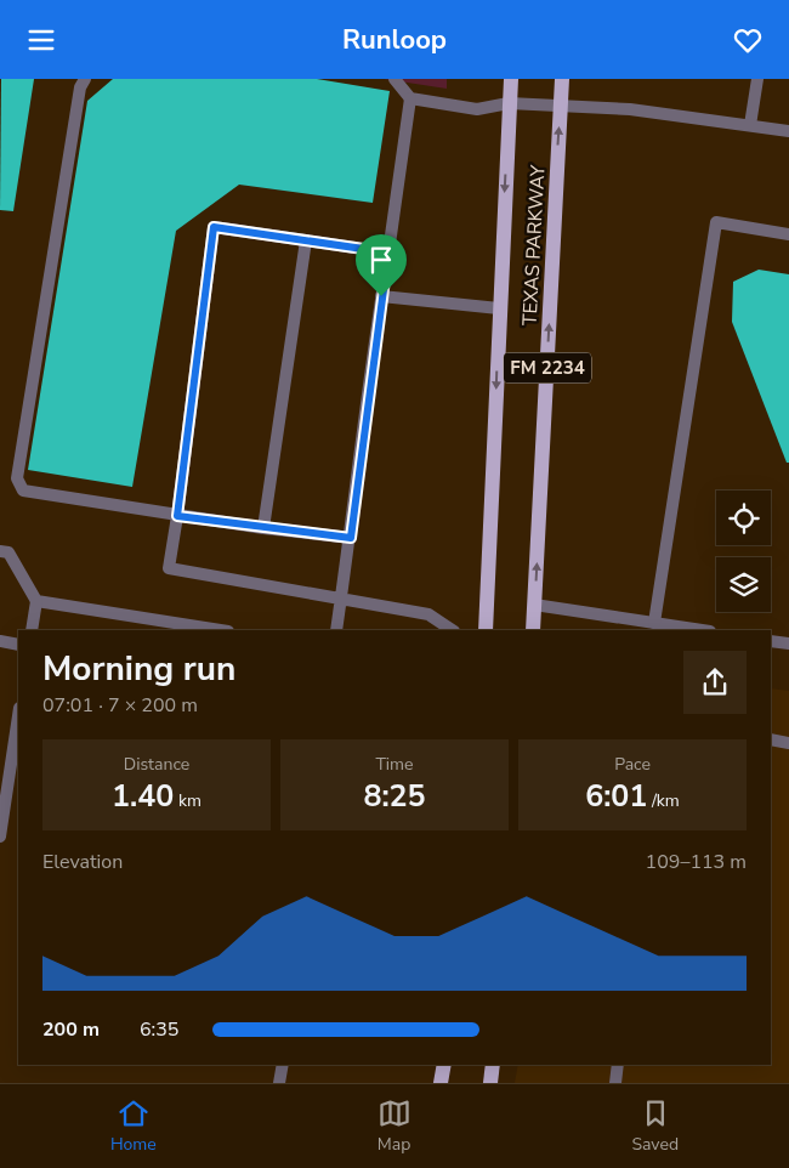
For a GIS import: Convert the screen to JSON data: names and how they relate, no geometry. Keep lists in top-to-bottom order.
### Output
{
  "streets": {
    "main road": ["TEXAS PARKWAY", "FM 2234"]
  },
  "page": {
    "header": "Runloop",
    "heading": ["Morning run", "07:01 · 7 × 200 m"],
    "stats": [
      ["Distance", "1.40 km"],
      ["Time", "8:25"],
      ["Pace", "6:01 /km"]
    ],
    "chart": ["Elevation", "109–113 m"],
    "list": [
      {
        "name": "200 m",
        "note": "6:35"
      }
    ],
    "tabs": ["Home", "Map", "Saved"]
  }
}
